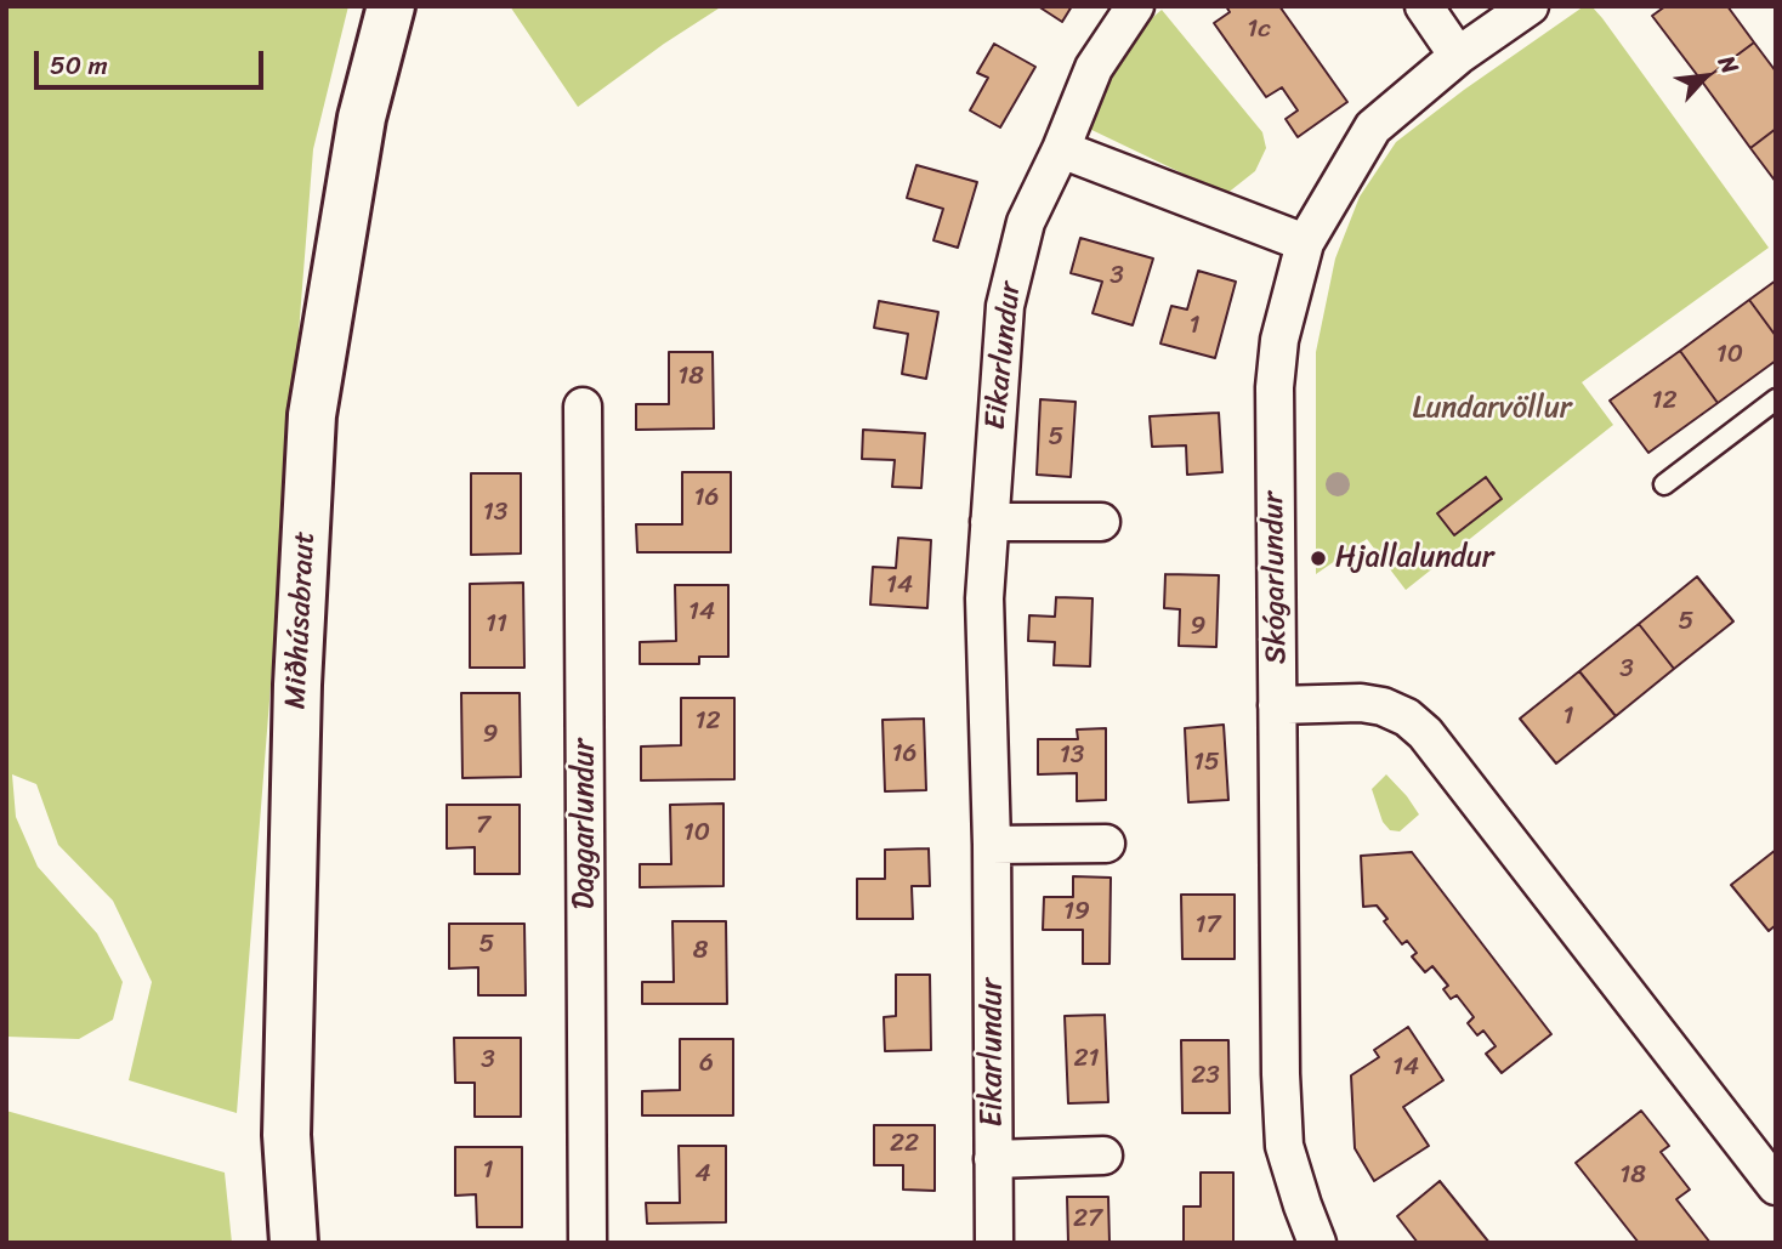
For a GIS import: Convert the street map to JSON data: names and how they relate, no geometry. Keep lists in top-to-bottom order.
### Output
{
  "streets": {
    "street": [
      "Eikarlundur",
      "Skógarlundur",
      "Miðhúsabraut",
      "Daggarlundur"
    ]
  },
  "parks": ["Lundarvöllur"],
  "places": ["Hjallalundur"],
  "house_numbers": [
    "1c",
    "3",
    "1",
    "10",
    "18",
    "12",
    "5",
    "16",
    "13",
    "14",
    "14",
    "5",
    "11",
    "9",
    "3",
    "1",
    "12",
    "9",
    "16",
    "13",
    "15",
    "7",
    "10",
    "19",
    "17",
    "5",
    "8",
    "21",
    "3",
    "6",
    "14",
    "23",
    "22",
    "1",
    "4",
    "18",
    "27"
  ],
  "scale_bar": "50 m",
  "north": "top right"
}
